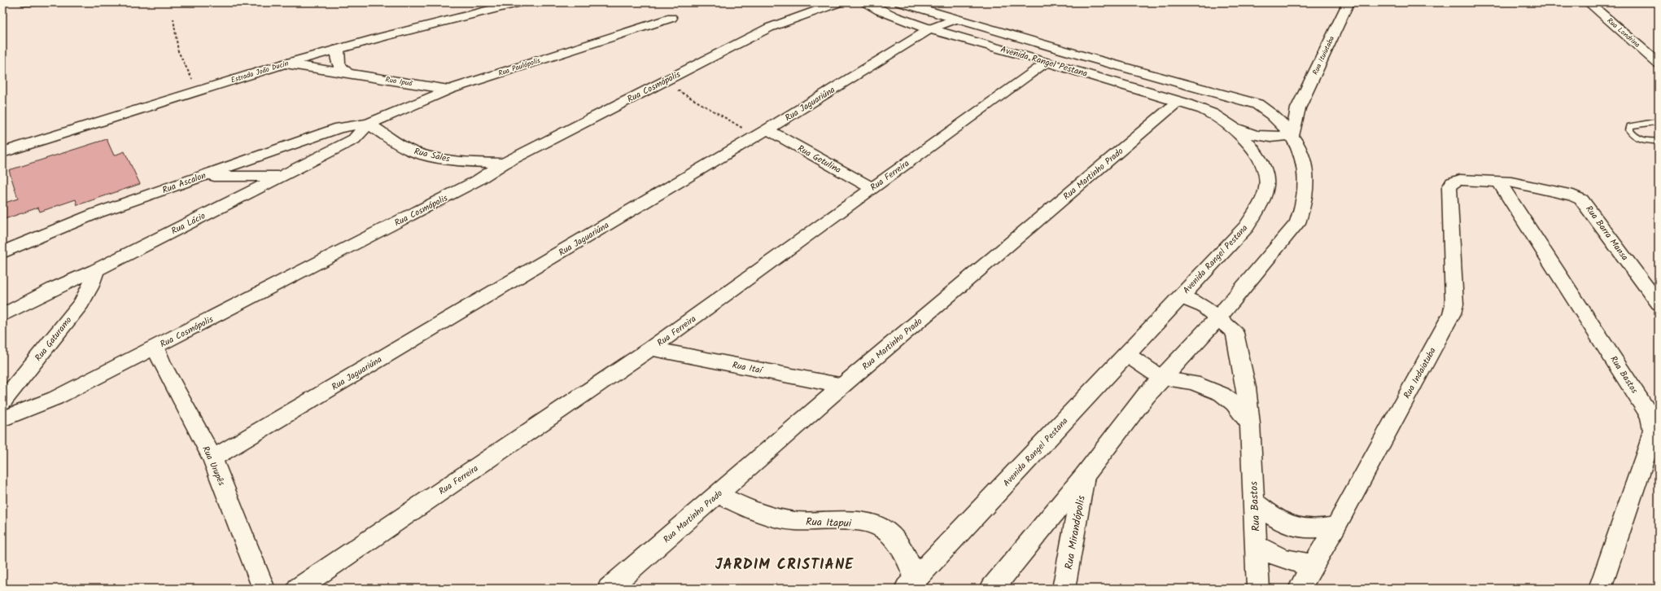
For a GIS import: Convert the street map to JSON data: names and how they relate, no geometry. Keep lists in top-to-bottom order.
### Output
{
  "streets": {
    "main road": ["Rua Ituiutaba", "Avenida Rangel Pestana", "Estrada João Ducin"],
    "street": [
      "Rua Londrina",
      "Rua Paulópolis",
      "Rua Ipuã",
      "Rua Cosmópolis",
      "Rua Jaguariúna",
      "Rua Sales",
      "Rua Getulina",
      "Rua Martinho Prado",
      "Rua Ferreira",
      "Rua Ascalon",
      "Rua Lácio",
      "Rua Barra Mansa",
      "Rua Gaturamo",
      "Rua Itaí",
      "Rua Indaiatuba",
      "Rua Bastos",
      "Rua Urupês",
      "Rua Itapui",
      "Rua Mirandópolis"
    ]
  },
  "crossings": [
    ["Rua Ituiutaba", "Avenida Rangel Pestana"],
    ["Avenida Rangel Pestana", "Rua Jaguariúna"],
    ["Avenida Rangel Pestana", "Rua Martinho Prado"],
    ["Avenida Rangel Pestana", "Rua Ferreira"],
    ["Avenida Rangel Pestana", "Rua Bastos"],
    ["Avenida Rangel Pestana", "Rua Itapui"],
    ["Avenida Rangel Pestana", "Rua Mirandópolis"],
    ["Rua Paulópolis", "Rua Ipuã"],
    ["Rua Paulópolis", "Rua Sales"],
    ["Rua Paulópolis", "Rua Ascalon"],
    ["Rua Paulópolis", "Rua Lácio"],
    ["Estrada João Ducin", "Rua Ipuã"],
    ["Rua Cosmópolis", "Rua Sales"],
    ["Rua Cosmópolis", "Rua Urupês"],
    ["Rua Jaguariúna", "Rua Getulina"],
    ["Rua Jaguariúna", "Rua Urupês"],
    ["Rua Sales", "Rua Ascalon"],
    ["Rua Sales", "Rua Lácio"],
    ["Rua Getulina", "Rua Ferreira"],
    ["Rua Martinho Prado", "Rua Itaí"],
    ["Rua Martinho Prado", "Rua Itapui"],
    ["Rua Ferreira", "Rua Itaí"],
    ["Rua Ascalon", "Rua Lácio"],
    ["Rua Lácio", "Rua Gaturamo"],
    ["Rua Barra Mansa", "Rua Indaiatuba"],
    ["Rua Barra Mansa", "Rua Bastos"],
    ["Rua Indaiatuba", "Rua Bastos"]
  ],
  "districts": ["JARDIM CRISTIANE"]
}
